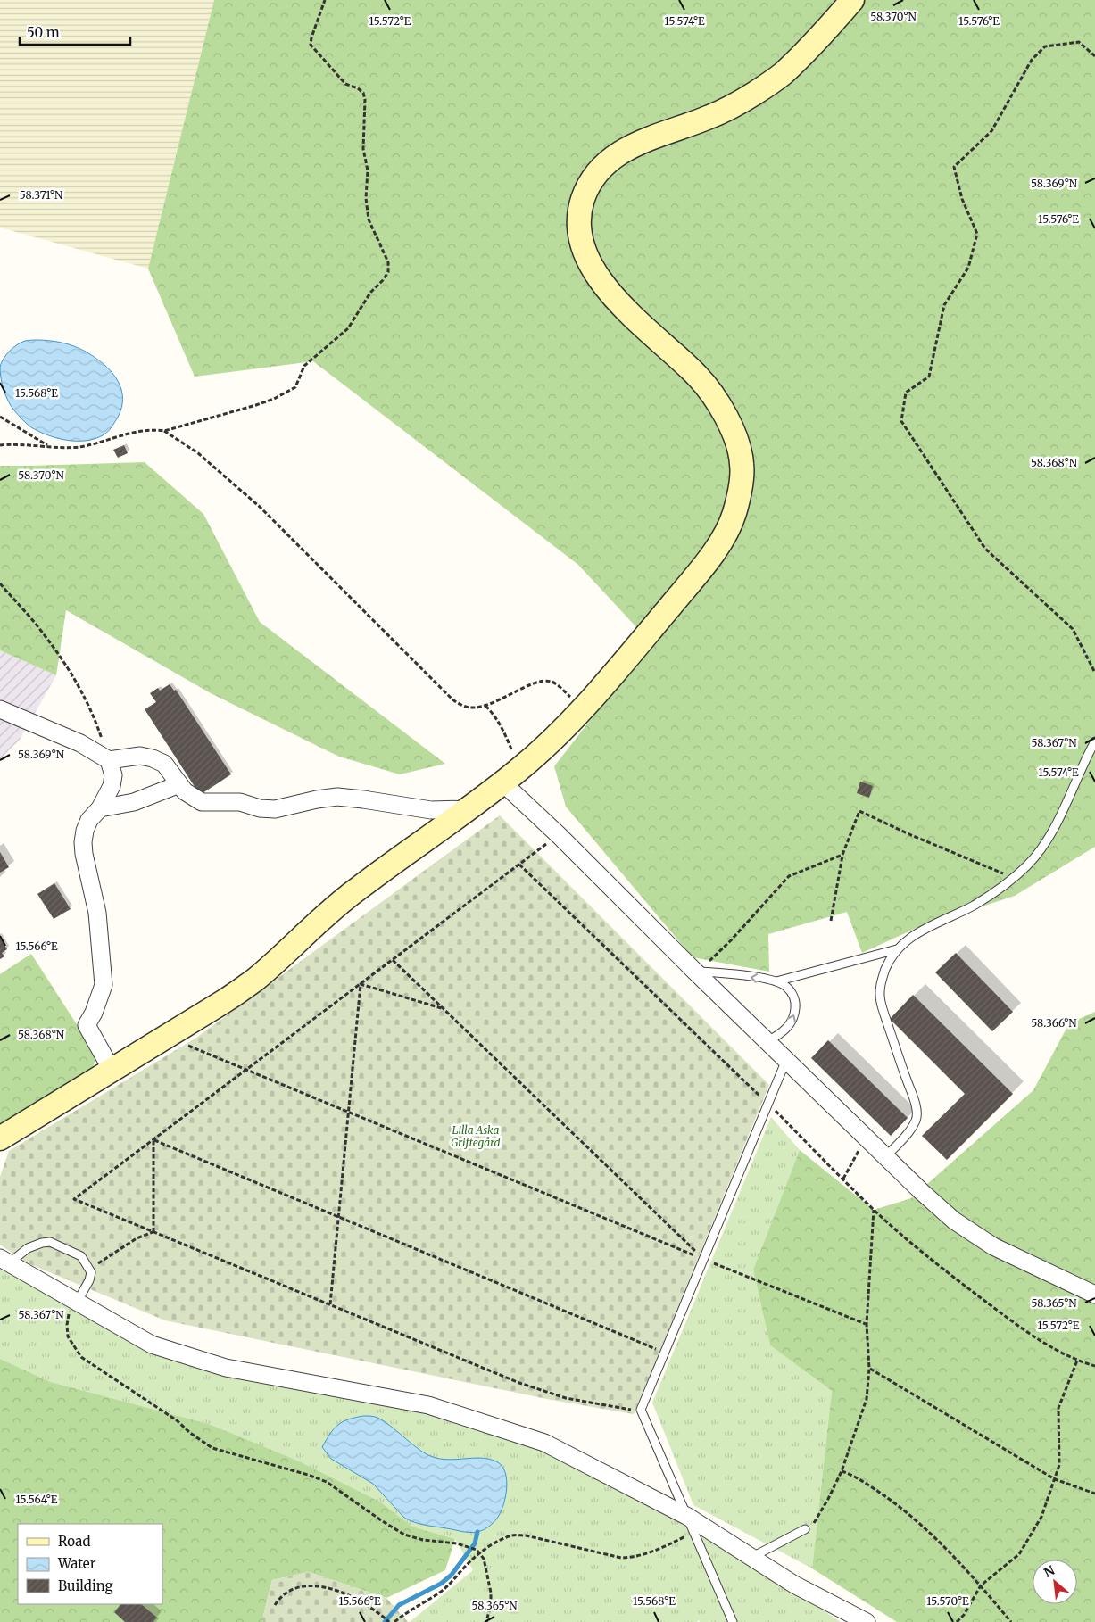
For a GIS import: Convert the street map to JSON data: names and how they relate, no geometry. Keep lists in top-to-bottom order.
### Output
{
  "parks": ["Lilla Aska Griftegård"],
  "legend": ["Road", "Water", "Building"],
  "scale_bar": "50 m",
  "north": "top left",
  "coordinates": [
    "58.370°N",
    "15.572°E",
    "15.574°E",
    "15.576°E",
    "58.369°N",
    "58.371°N",
    "15.568°E",
    "58.368°N",
    "58.367°N",
    "15.566°E",
    "58.366°N",
    "58.365°N",
    "15.564°E",
    "15.570°E"
  ]
}
